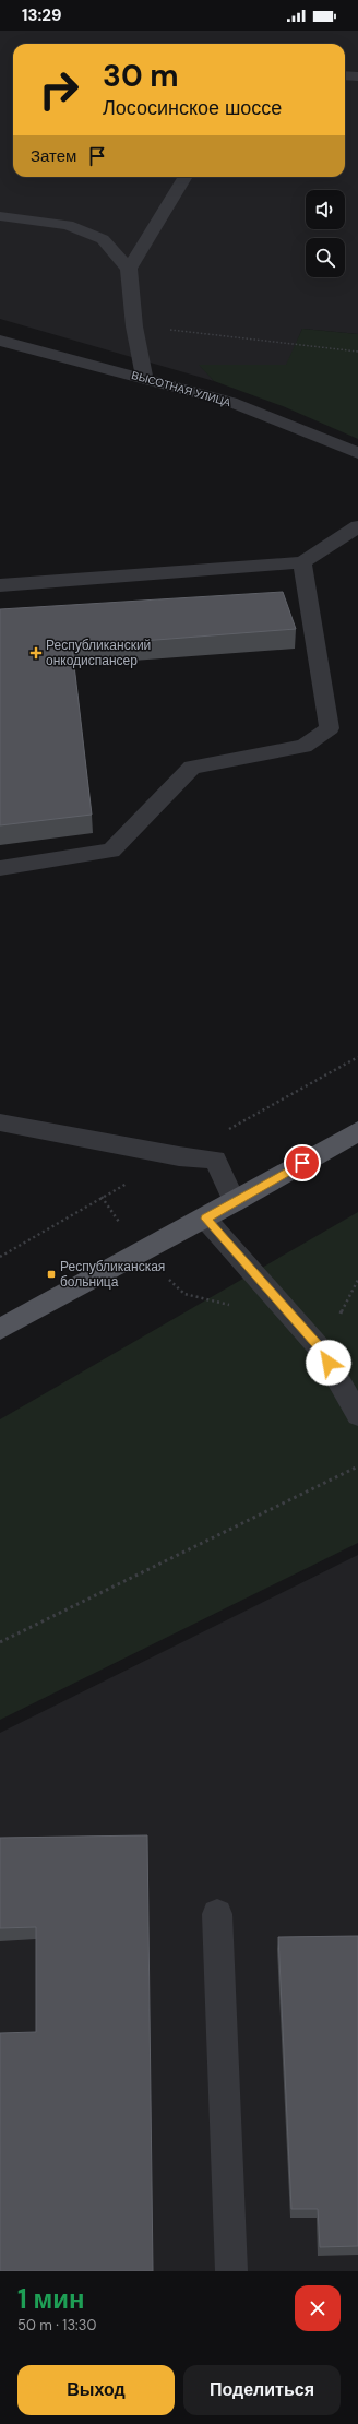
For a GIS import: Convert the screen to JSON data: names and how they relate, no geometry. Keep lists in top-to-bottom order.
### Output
{
  "streets": {
    "lane": ["ВЫСОТНАЯ УЛИЦА"]
  },
  "places": {
    "health": ["Республиканский онкодиспансер"],
    "transit": ["Республиканская больница"]
  },
  "page": {
    "status": "13:29",
    "turn": ["30 m", "Лососинское шоссе"],
    "then": "Затем",
    "heading": ["1 мин", "50 m · 13:30"],
    "buttons": ["Выход", "Поделиться"]
  }
}
